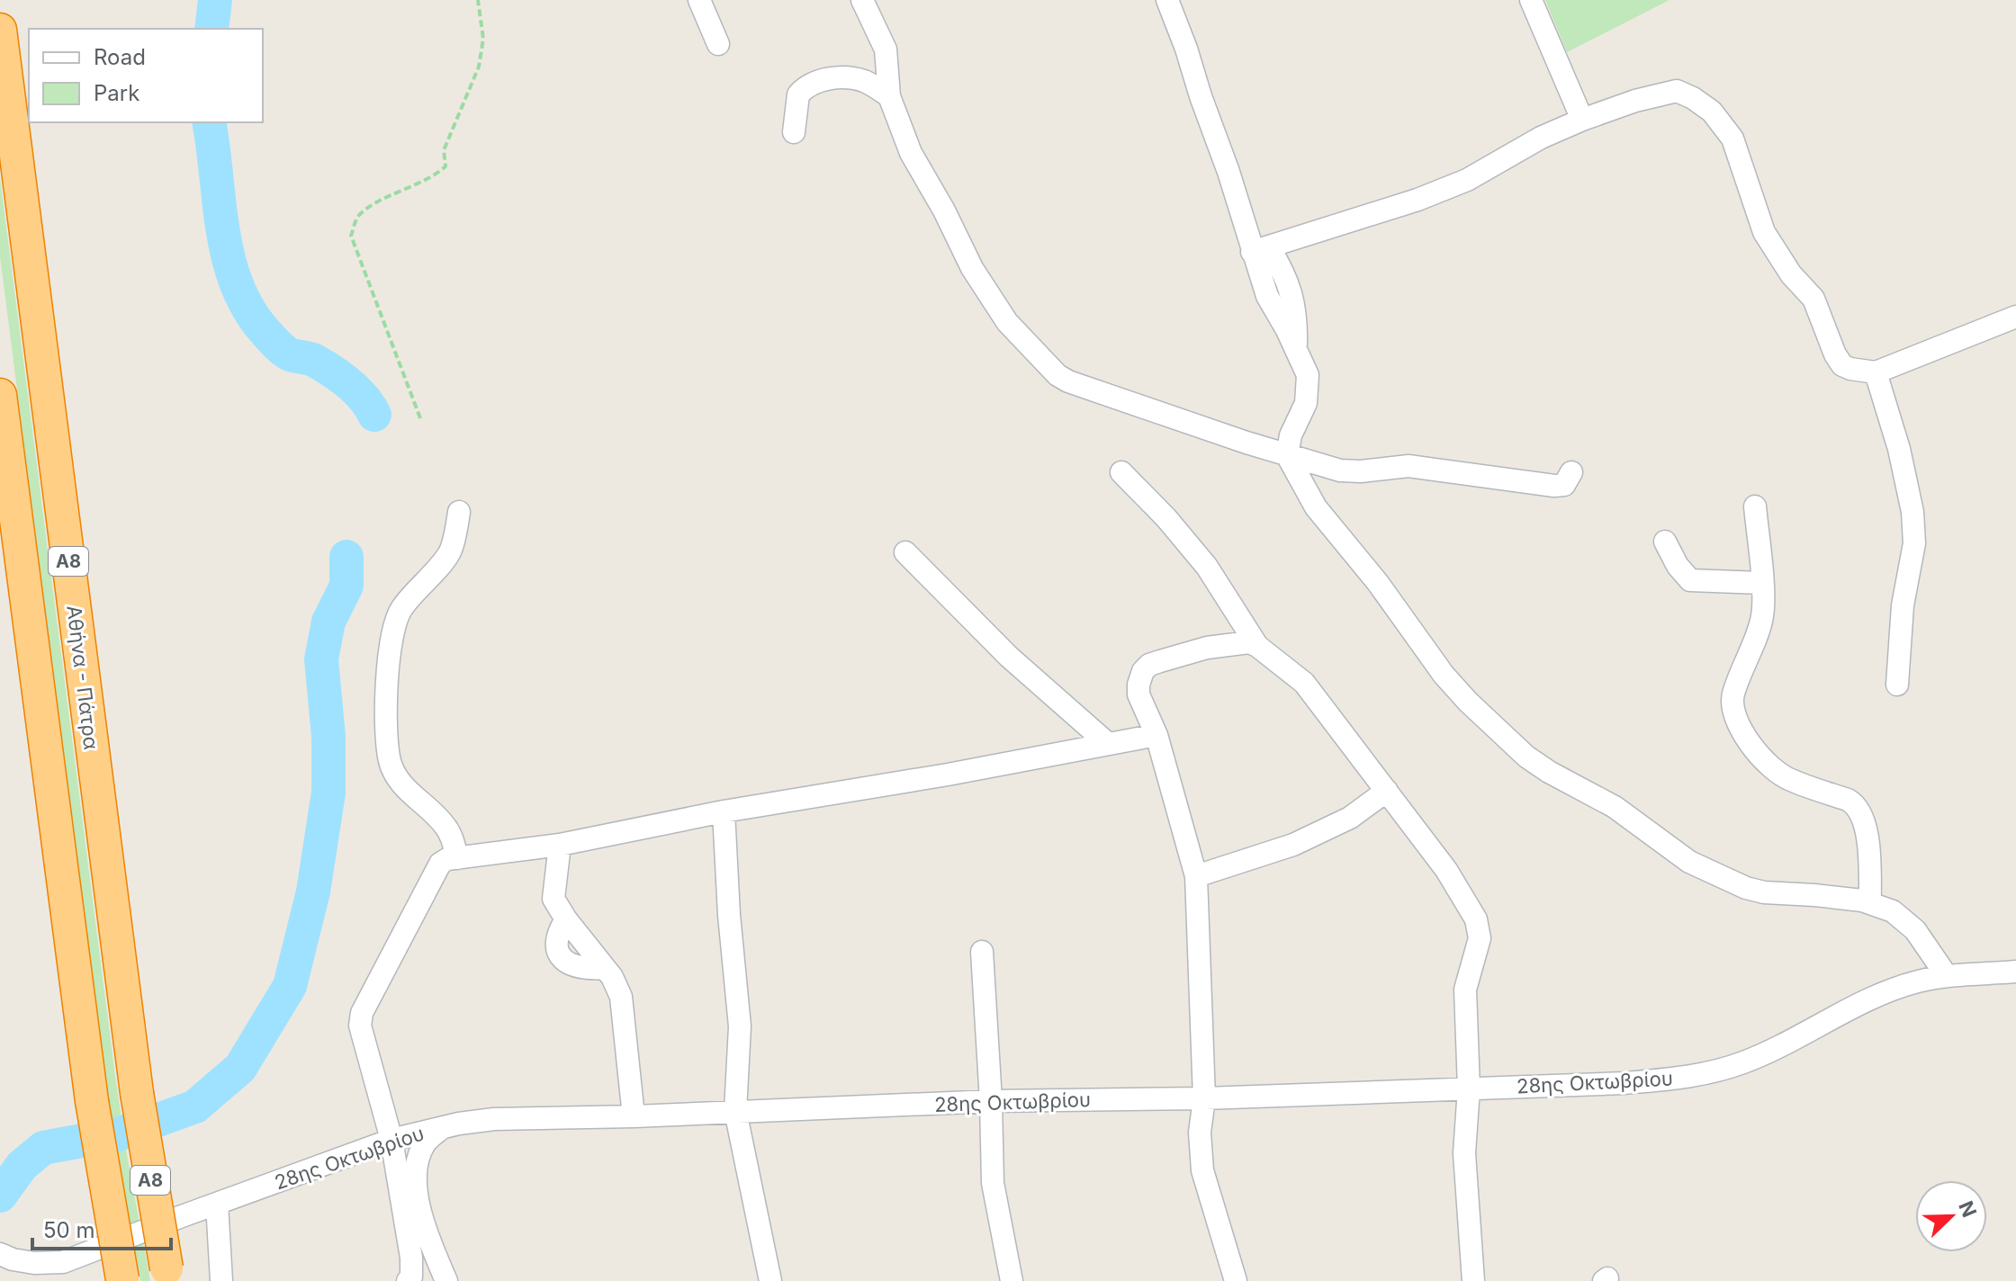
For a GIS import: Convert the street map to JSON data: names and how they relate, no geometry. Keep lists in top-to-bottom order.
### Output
{
  "streets": {
    "highway": ["Α8", "Αθήνα - Πάτρα"],
    "street": ["28ης Οκτωβρίου"]
  },
  "legend": ["Road", "Park"],
  "scale_bar": "50 m",
  "north": "top right"
}
